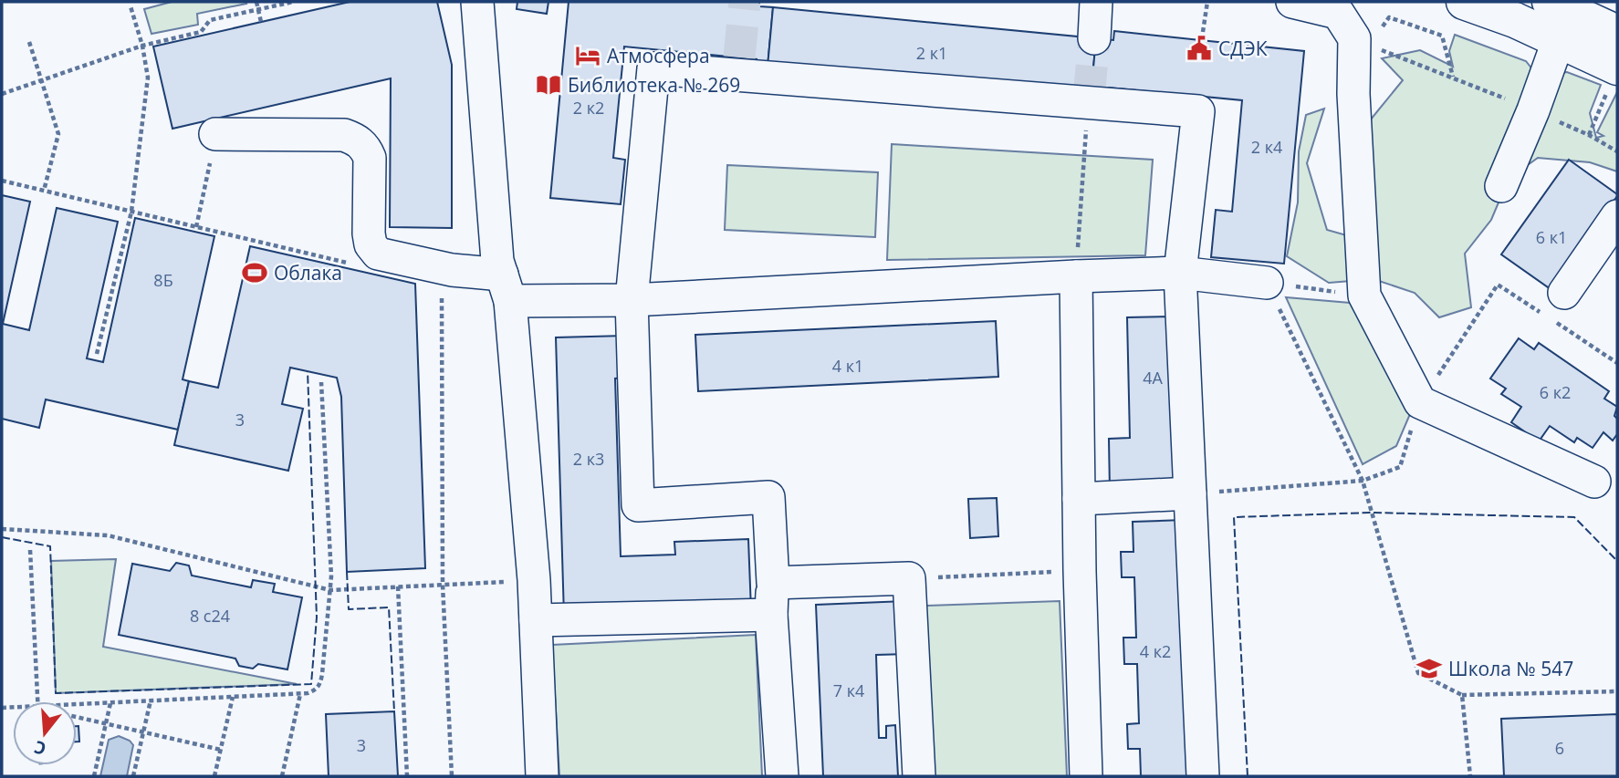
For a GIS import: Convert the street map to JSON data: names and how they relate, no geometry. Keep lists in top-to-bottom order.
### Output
{
  "places": {
    "public building": ["СДЭК"],
    "hotel": ["Атмосфера"],
    "library": ["Библиотека № 269"],
    "sports": ["Облака"],
    "school or university": ["Школа № 547"]
  },
  "house_numbers": [
    "2 к1",
    "2 к2",
    "2 к4",
    "6 к1",
    "8Б",
    "4 к1",
    "4А",
    "6 к2",
    "3",
    "2 к3",
    "8 с24",
    "4 к2",
    "7 к4",
    "3",
    "6"
  ],
  "north": "bottom"
}
